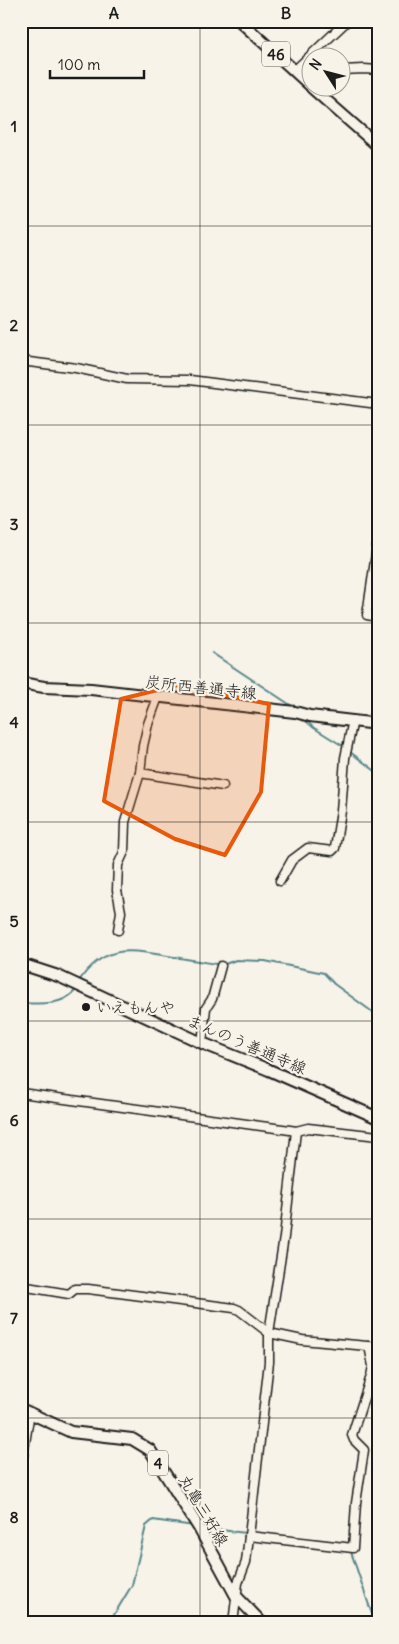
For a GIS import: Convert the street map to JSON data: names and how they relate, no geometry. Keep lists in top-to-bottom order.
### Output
{
  "streets": {
    "main road": [
      "46",
      "炭所西善通寺線",
      "まんのう善通寺線",
      "4",
      "丸亀三好線"
    ]
  },
  "places": ["いえもんや"],
  "scale_bar": "100 m",
  "north": "top left",
  "grid": {
    "columns": ["A", "B"],
    "rows": [
      "1",
      "2",
      "3",
      "4",
      "5",
      "6",
      "7",
      "8"
    ]
  }
}
